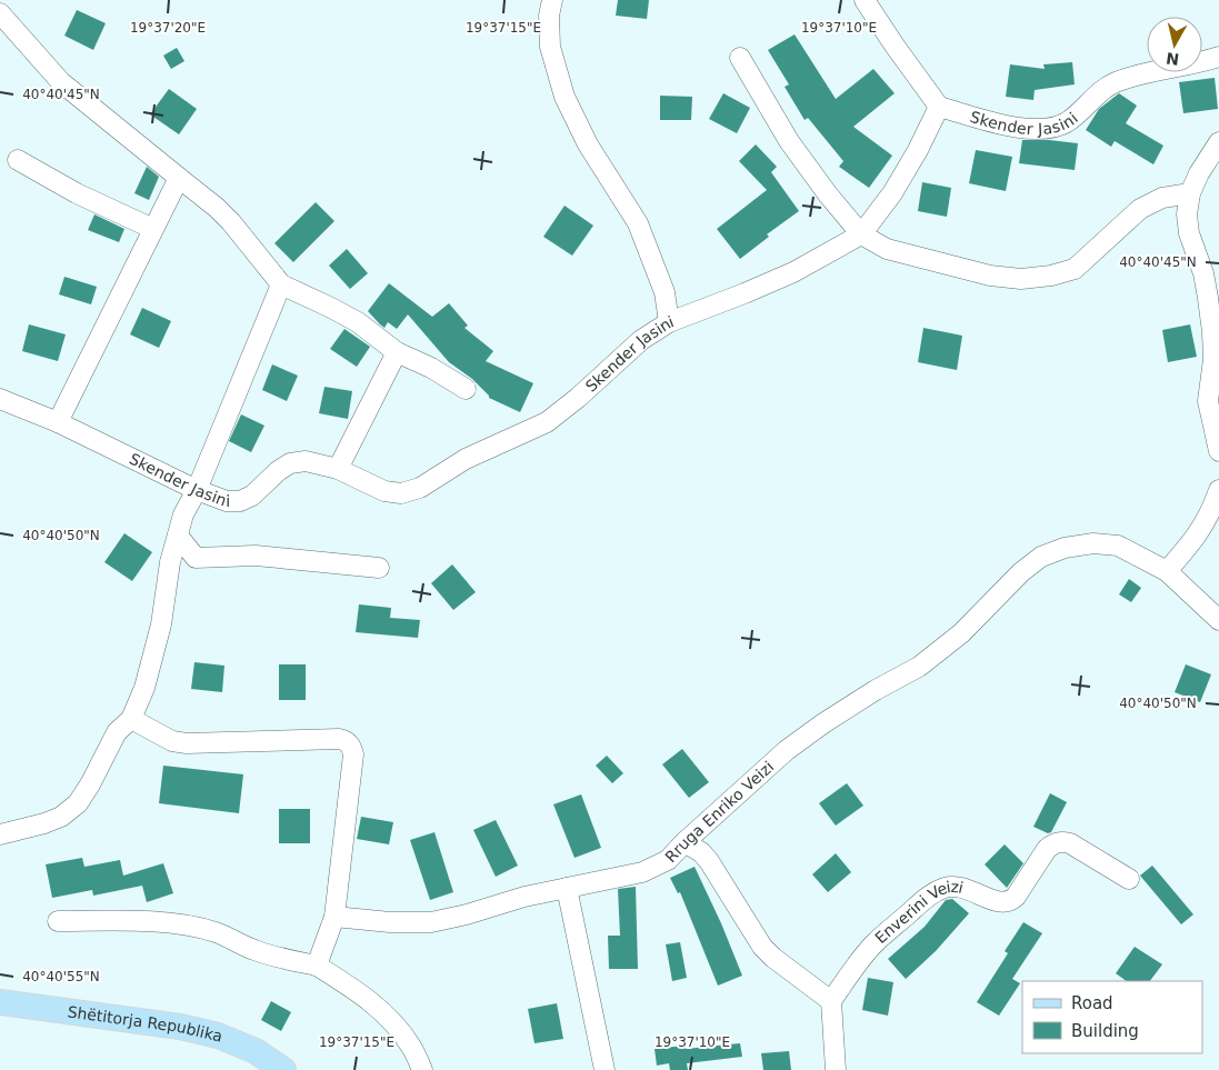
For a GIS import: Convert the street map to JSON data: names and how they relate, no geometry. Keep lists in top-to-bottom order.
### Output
{
  "streets": {
    "main road": ["Shëtitorja Republika"],
    "street": ["Skender Jasini", "Rruga Enriko Veizi", "Enverini Veizi"]
  },
  "legend": ["Road", "Building"],
  "north": "bottom",
  "coordinates": [
    "19°37'20\"E",
    "19°37'15\"E",
    "19°37'10\"E",
    "40°40'45\"N",
    "40°40'50\"N",
    "40°40'55\"N"
  ]
}
